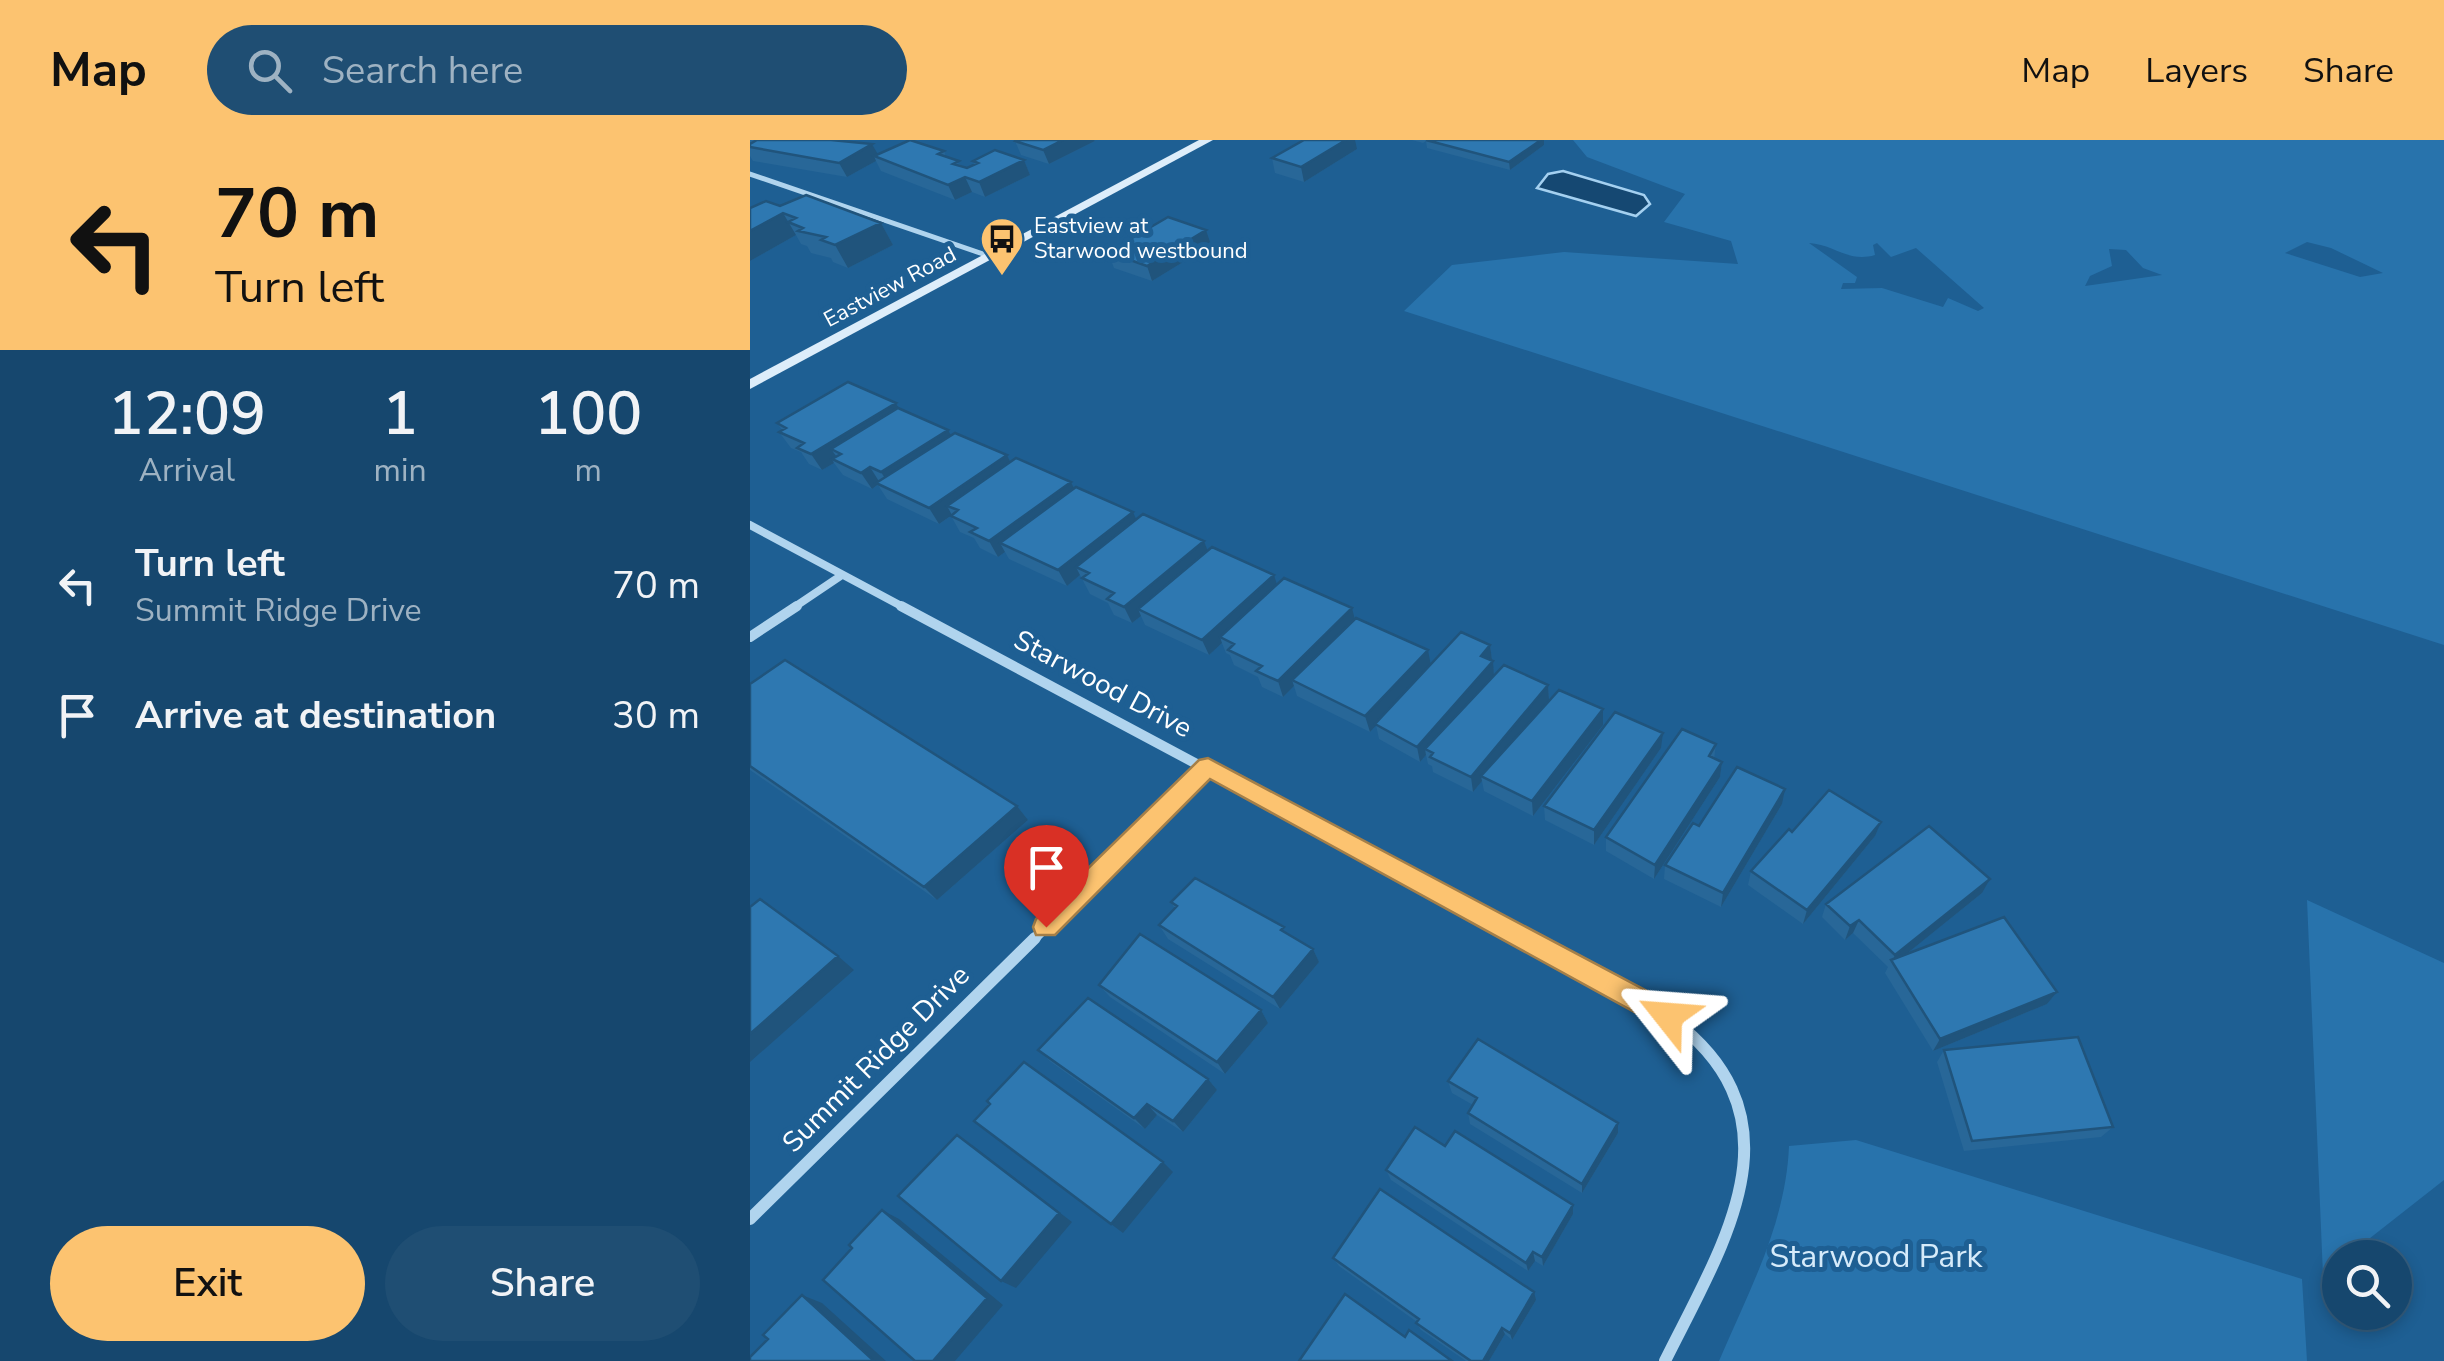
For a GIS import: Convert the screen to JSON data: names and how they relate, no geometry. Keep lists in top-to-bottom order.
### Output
{
  "streets": {
    "main road": ["Eastview Road"],
    "street": ["Starwood Drive", "Summit Ridge Drive"]
  },
  "crossings": [
    ["Starwood Drive", "Summit Ridge Drive"]
  ],
  "parks": ["Starwood Park"],
  "places": {
    "bus stop": ["Eastview at Starwood westbound"]
  },
  "page": {
    "header": "Map",
    "search": "Search here",
    "nav": ["Map", "Layers", "Share"],
    "turn": ["70 m", "Turn left"],
    "eta": [
      "12:09",
      "Arrival",
      "1",
      "min",
      "100",
      "m"
    ],
    "list": [
      {
        "name": "Turn left",
        "note": "Summit Ridge Drive",
        "value": "70 m"
      },
      {
        "name": "Arrive at destination",
        "value": "30 m"
      }
    ],
    "buttons": ["Exit", "Share"]
  }
}
